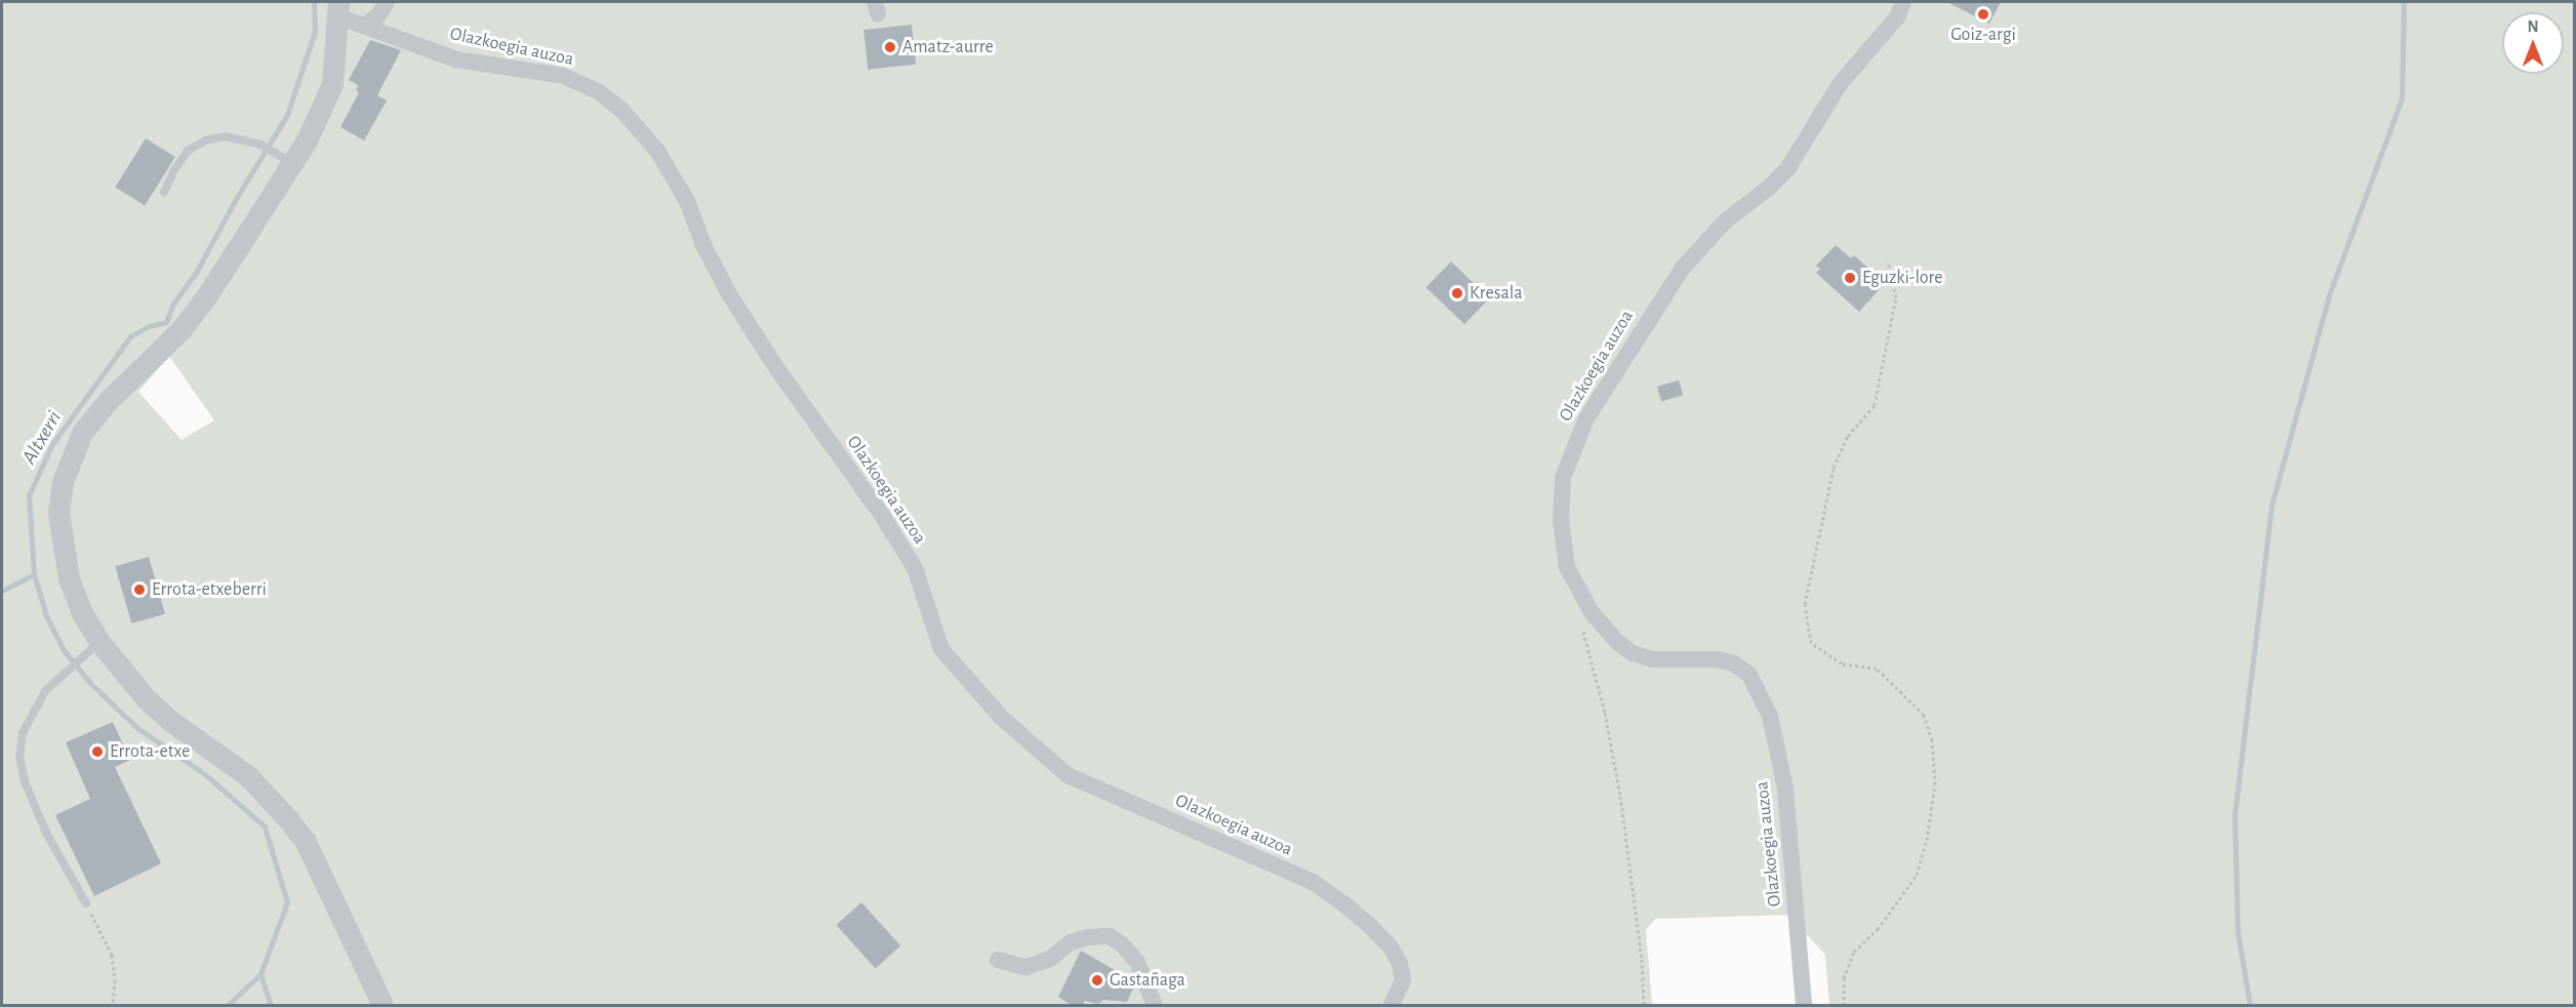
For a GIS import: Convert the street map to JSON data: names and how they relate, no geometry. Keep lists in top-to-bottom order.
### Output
{
  "streets": {
    "street": ["Olazkoegia auzoa"]
  },
  "water": ["Altxerri"],
  "places": [
    "Goiz-argi",
    "Amatz-aurre",
    "Eguzki-lore",
    "Kresala",
    "Errota-etxeberri",
    "Errota-etxe",
    "Gastañaga"
  ],
  "north": "top"
}
